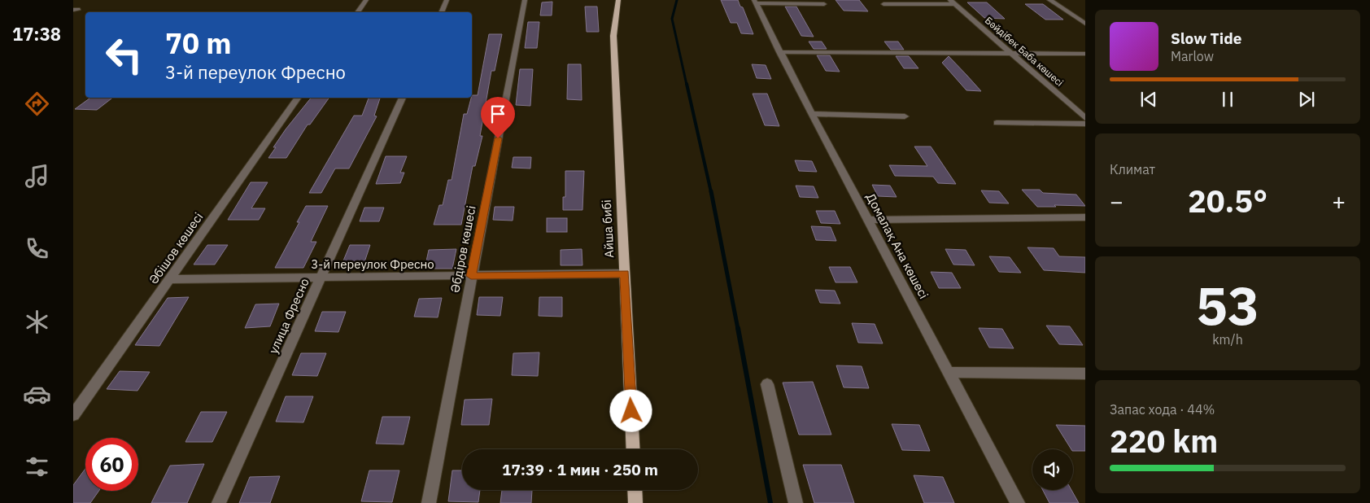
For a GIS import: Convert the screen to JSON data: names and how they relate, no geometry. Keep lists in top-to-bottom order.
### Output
{
  "streets": {
    "main road": ["Айша бибі"],
    "street": [
      "Бәйдібек Баба көшесі",
      "Домалақ Ана көшесі",
      "Әбішов көшесі",
      "Әбдіров көшесі",
      "3-й переулок Фресно",
      "улица Фресно"
    ]
  },
  "crossings": [
    ["Айша бибі", "3-й переулок Фресно"],
    ["Әбішов көшесі", "3-й переулок Фресно"],
    ["Әбдіров көшесі", "3-й переулок Фресно"],
    ["3-й переулок Фресно", "улица Фресно"]
  ],
  "page": {
    "tabs": "17:38",
    "turn": ["70 m", "3-й переулок Фресно"],
    "song": ["Slow Tide", "Marlow"],
    "tile": [
      "Климат",
      ["53", "km/h"],
      ["Запас хода · 44%", "220 km"]
    ],
    "heat": ["−", "20.5°", "+"],
    "limit": "60",
    "trip": "17:39 · 1 мин · 250 m"
  }
}
